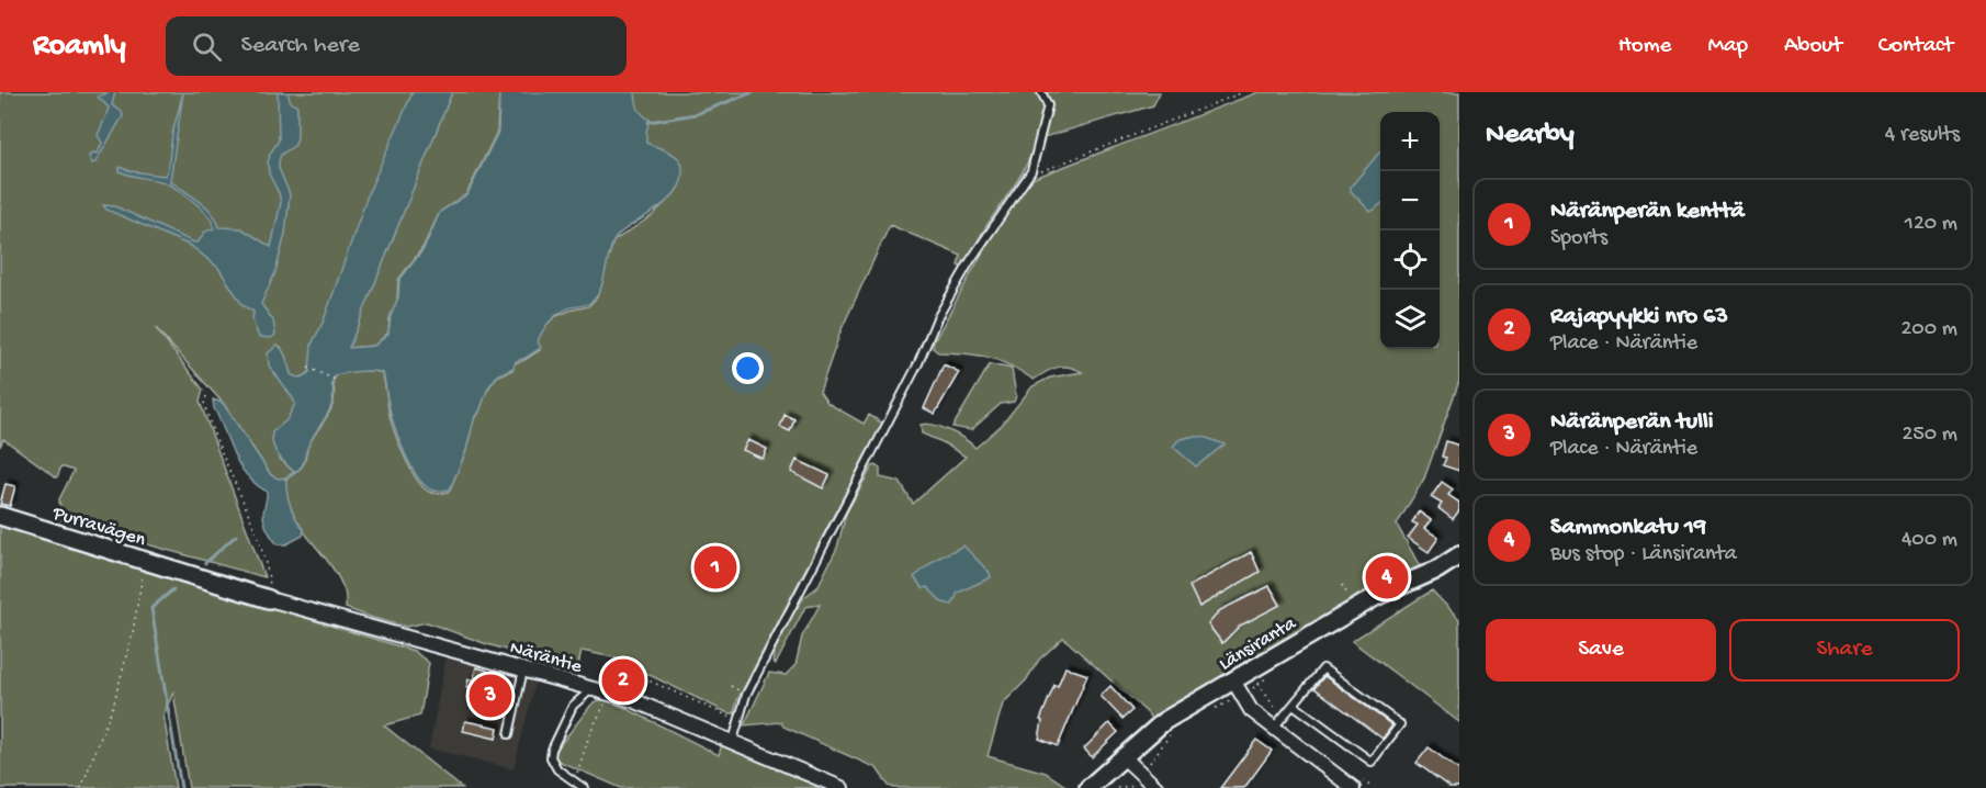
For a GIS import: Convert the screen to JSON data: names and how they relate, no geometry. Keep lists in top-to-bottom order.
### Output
{
  "streets": {
    "street": ["Purravägen", "Länsiranta", "Näräntie"]
  },
  "crossings": [
    ["Purravägen", "Näräntie"]
  ],
  "page": {
    "header": "Roamly",
    "search": "Search here",
    "nav": [
      "Home",
      "Map",
      "About",
      "Contact"
    ],
    "heading": ["Nearby", "4 results"],
    "map_buttons": ["+", "−"],
    "list": [
      {
        "mark": "1",
        "name": "Näränperän kenttä",
        "note": "Sports",
        "value": "120 m"
      },
      {
        "mark": "2",
        "name": "Rajapyykki nro 63",
        "note": "Place · Näräntie",
        "value": "200 m"
      },
      {
        "mark": "3",
        "name": "Näränperän tulli",
        "note": "Place · Näräntie",
        "value": "250 m"
      },
      {
        "mark": "4",
        "name": "Sammonkatu 19",
        "note": "Bus stop · Länsiranta",
        "value": "400 m"
      }
    ],
    "pins": [
      "1",
      "4",
      "2",
      "3"
    ],
    "buttons": ["Save", "Share"]
  }
}
